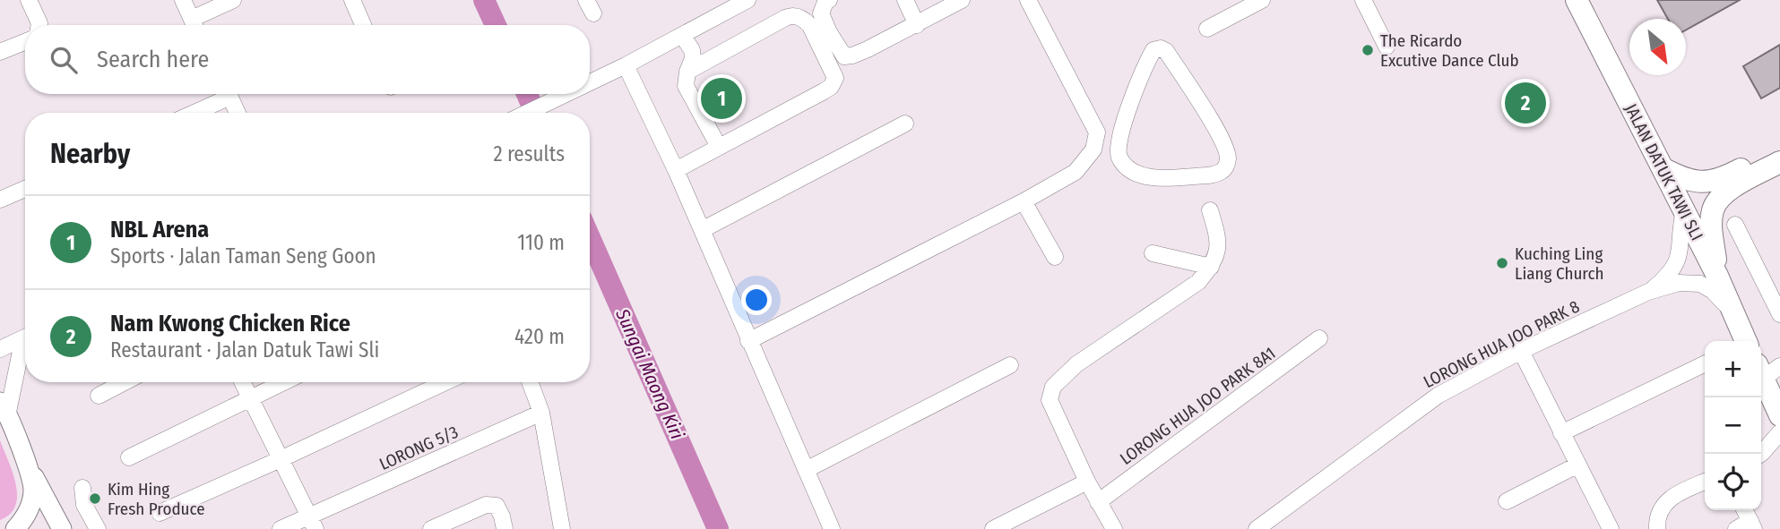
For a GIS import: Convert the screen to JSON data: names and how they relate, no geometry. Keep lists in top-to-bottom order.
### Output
{
  "streets": {
    "highway": ["JALAN DATUK TAWI SLI"],
    "street": ["LORONG HUA JOO PARK 8", "LORONG HUA JOO PARK 8A1", "LORONG 5/3"]
  },
  "crossings": [
    ["JALAN DATUK TAWI SLI", "LORONG HUA JOO PARK 8"]
  ],
  "water": ["Sungai Maong Kiri"],
  "places": ["The Ricardo Excutive Dance Club", "Kuching Ling Liang Church", "Kim Hing Fresh Produce"],
  "north": "bottom right",
  "page": {
    "search": "Search here",
    "pins": ["1", "2"],
    "heading": ["Nearby", "2 results"],
    "list": [
      {
        "mark": "1",
        "name": "NBL Arena",
        "note": "Sports · Jalan Taman Seng Goon",
        "value": "110 m"
      },
      {
        "mark": "2",
        "name": "Nam Kwong Chicken Rice",
        "note": "Restaurant · Jalan Datuk Tawi Sli",
        "value": "420 m"
      }
    ],
    "map_buttons": ["+", "−"]
  }
}
